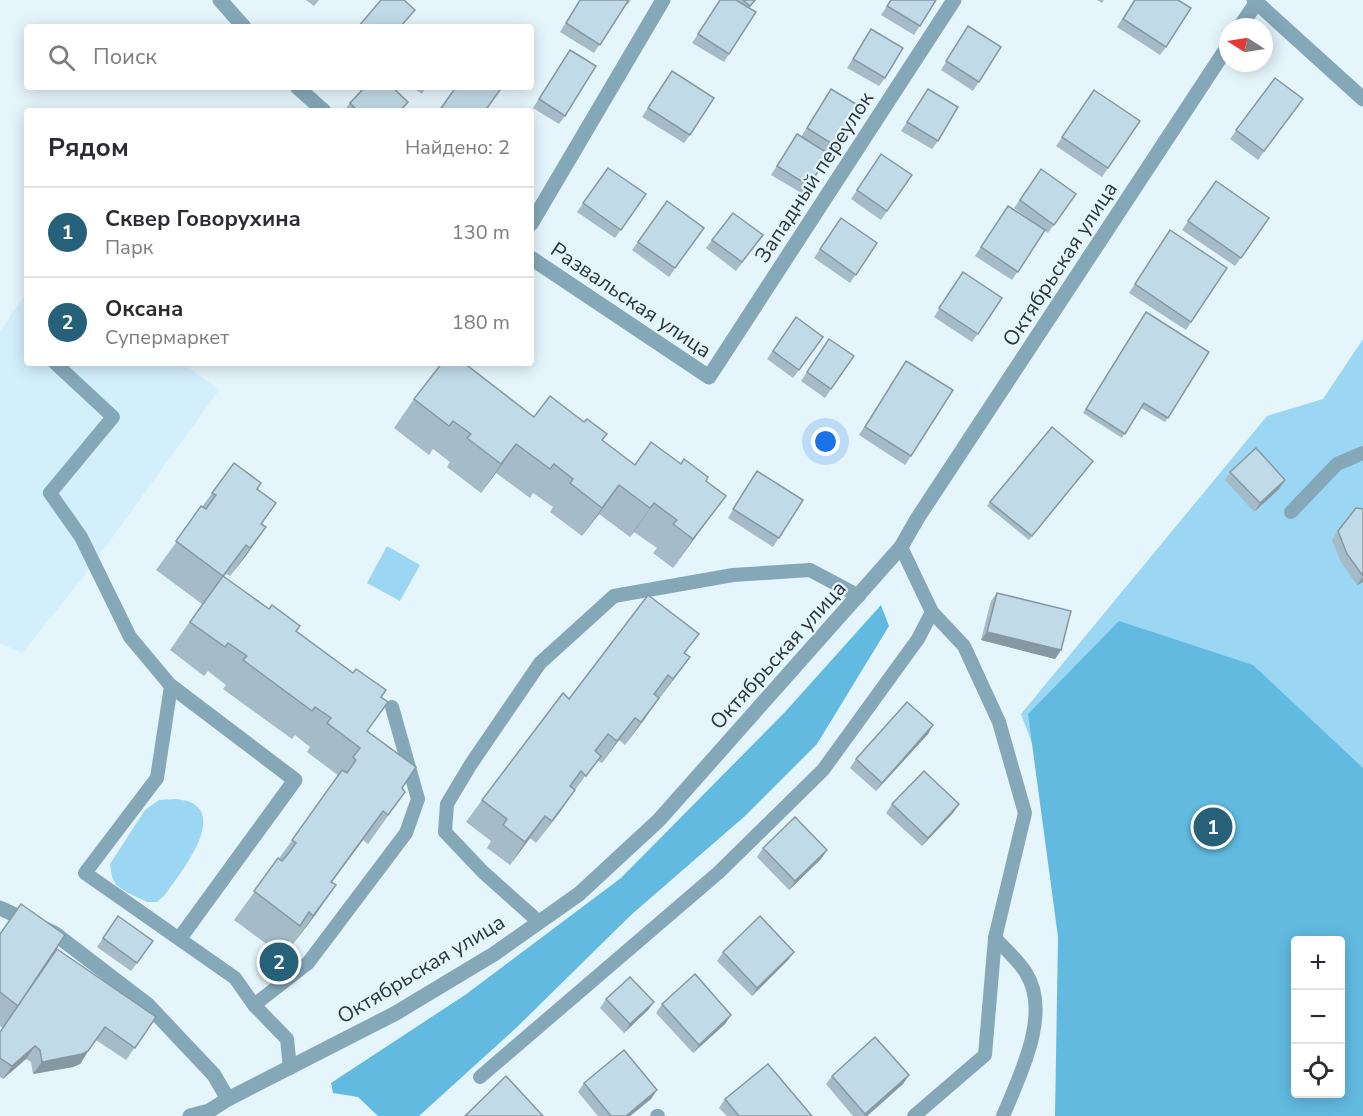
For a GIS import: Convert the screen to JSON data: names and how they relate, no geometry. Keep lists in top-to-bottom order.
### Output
{
  "streets": {
    "street": ["Западный переулок", "Октябрьская улица", "Развальская улица"]
  },
  "crossings": [
    ["Западный переулок", "Развальская улица"]
  ],
  "north": "left",
  "page": {
    "search": "Поиск",
    "heading": ["Рядом", "Найдено: 2"],
    "list": [
      {
        "mark": "1",
        "name": "Сквер Говорухина",
        "note": "Парк",
        "value": "130 m"
      },
      {
        "mark": "2",
        "name": "Оксана",
        "note": "Супермаркет",
        "value": "180 m"
      }
    ],
    "pins": ["1", "2"],
    "map_buttons": ["+", "−"]
  }
}
